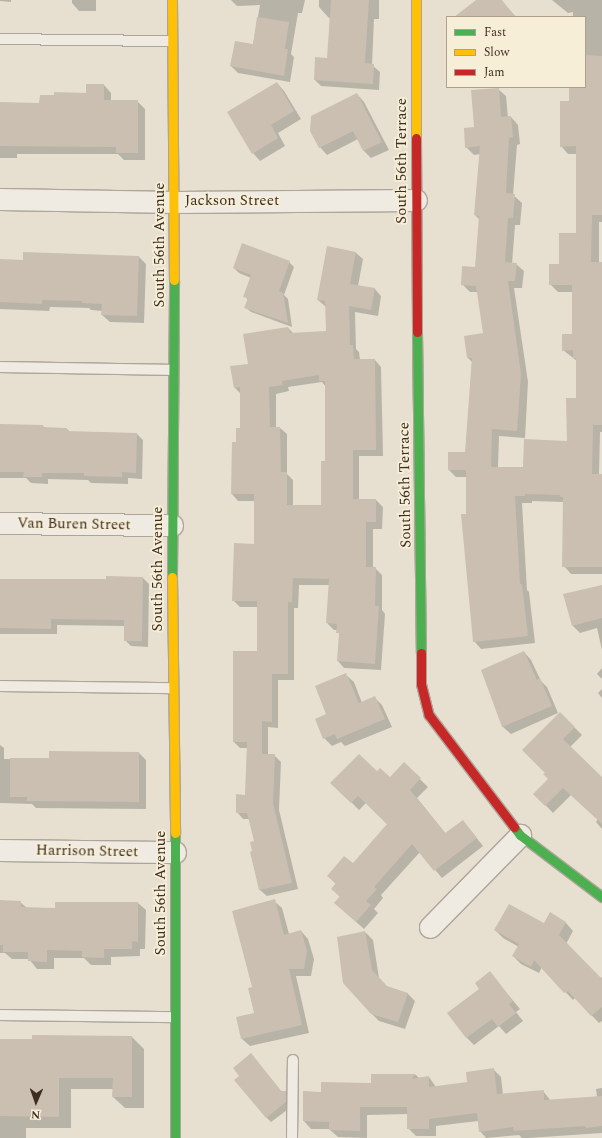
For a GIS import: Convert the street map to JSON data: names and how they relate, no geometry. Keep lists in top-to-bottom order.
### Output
{
  "streets": {
    "street": [
      "South 56th Terrace",
      "Jackson Street",
      "South 56th Avenue",
      "Van Buren Street",
      "Harrison Street"
    ]
  },
  "crossings": [
    ["South 56th Terrace", "Jackson Street"],
    ["Jackson Street", "South 56th Avenue"],
    ["South 56th Avenue", "Van Buren Street"],
    ["South 56th Avenue", "Harrison Street"]
  ],
  "legend": ["Fast", "Slow", "Jam"],
  "north": "bottom"
}
